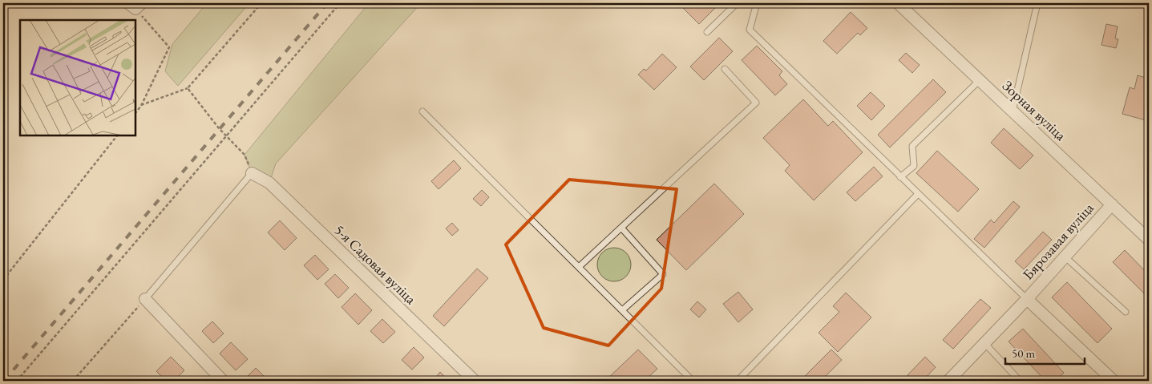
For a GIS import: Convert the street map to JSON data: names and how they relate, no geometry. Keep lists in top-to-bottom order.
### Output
{
  "streets": {
    "street": ["Зорная вуліца", "Бярозавая вуліца", "5-я Садовая вуліца"]
  },
  "crossings": [
    ["Зорная вуліца", "Бярозавая вуліца"]
  ],
  "scale_bar": "50 m"
}
